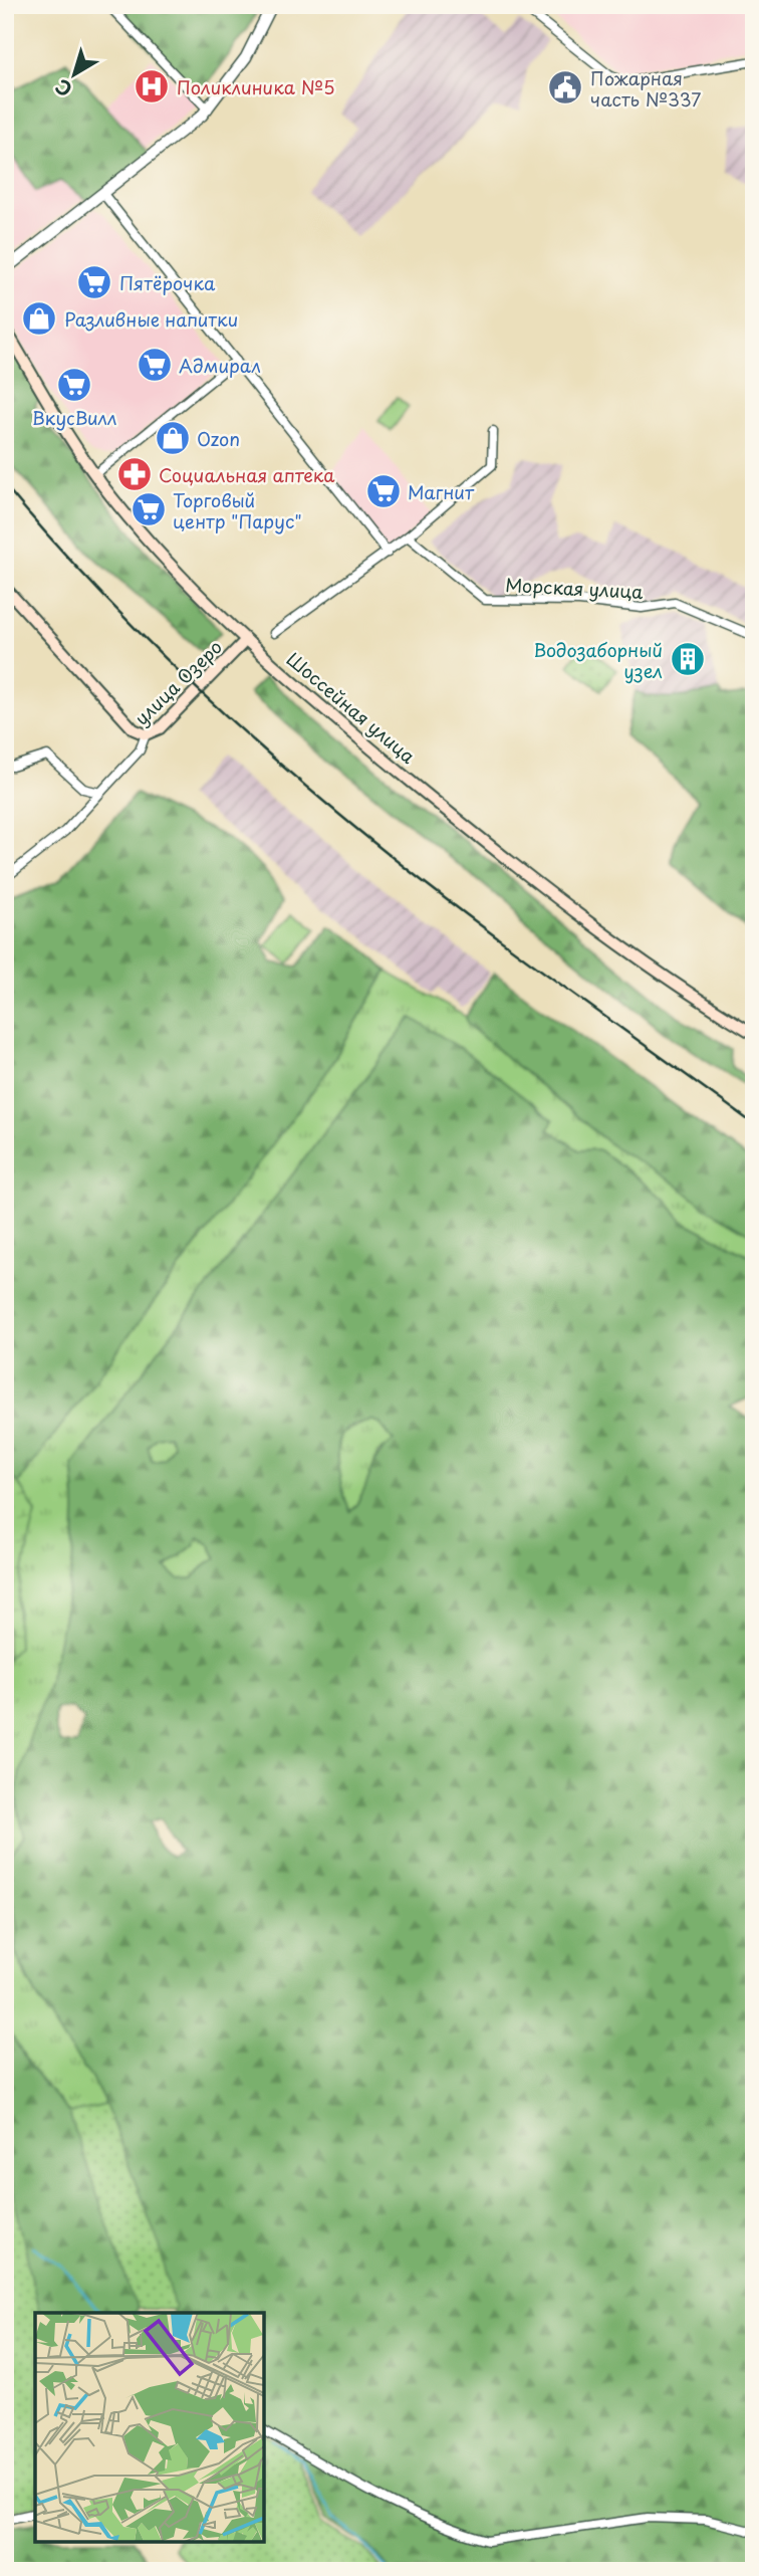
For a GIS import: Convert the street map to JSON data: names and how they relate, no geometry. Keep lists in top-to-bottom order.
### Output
{
  "streets": {
    "main road": ["улица Озеро", "Шоссейная улица"],
    "street": ["Морская улица"]
  },
  "crossings": [
    ["улица Озеро", "Шоссейная улица"]
  ],
  "places": {
    "hospital": ["Поликлиника №5"],
    "public building": ["Пожарная часть №337"],
    "supermarket": [
      "Пятёрочка",
      "Адмирал",
      "ВкусВилл",
      "Магнит",
      "Торговый центр \"Парус\""
    ],
    "shop": ["Разливные напитки", "Ozon"],
    "pharmacy": ["Социальная аптека"],
    "building": ["Водозаборный узел"]
  },
  "north": "bottom left"
}
